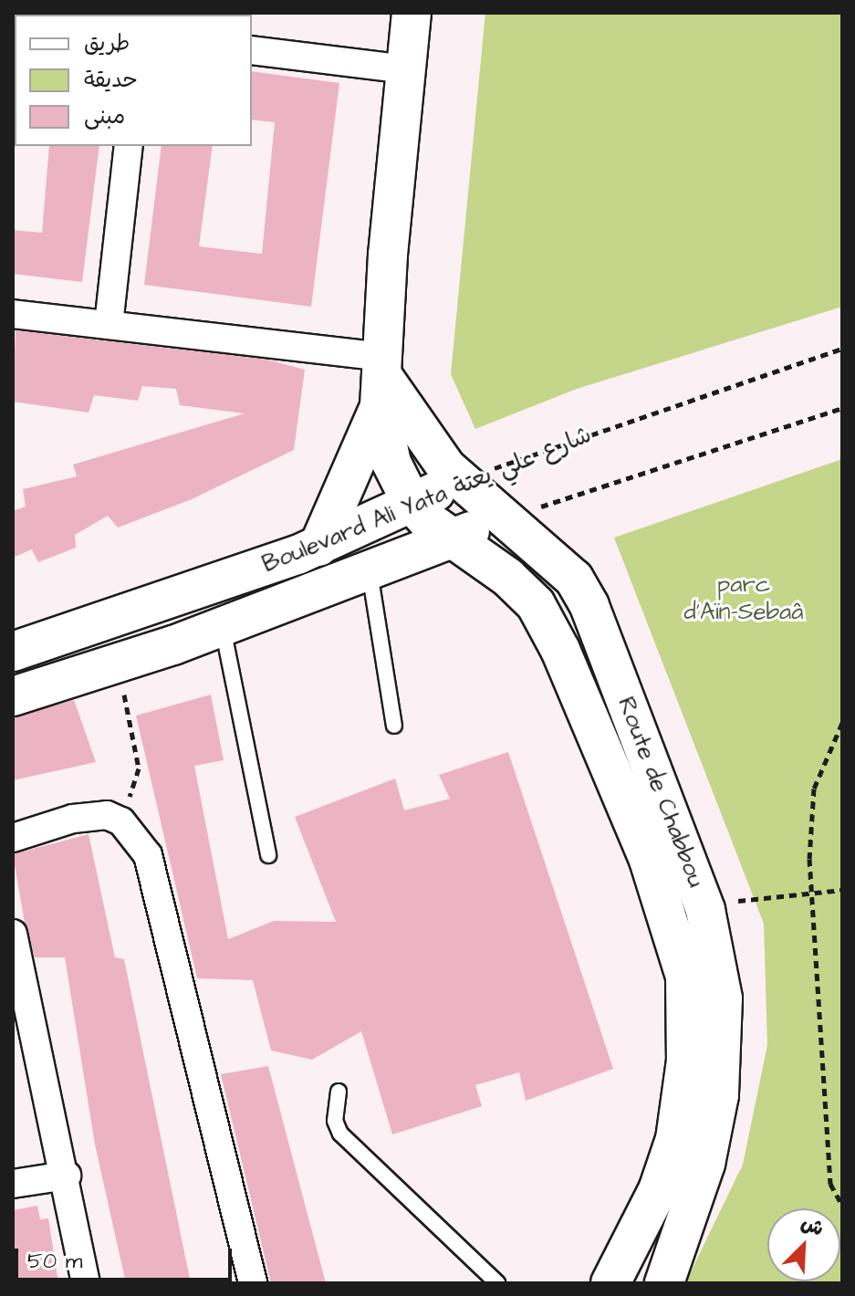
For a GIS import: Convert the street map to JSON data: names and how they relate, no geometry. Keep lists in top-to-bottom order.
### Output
{
  "streets": {
    "street": ["Boulevard Ali Yata شارع علي يعتة", "Route de Chabbou"]
  },
  "crossings": [
    ["Boulevard Ali Yata شارع علي يعتة", "Route de Chabbou"]
  ],
  "parks": ["parc d'Aïn-Sebaâ"],
  "legend": ["طريق", "حديقة", "مبنى"],
  "scale_bar": "50 m",
  "north": "top right"
}
